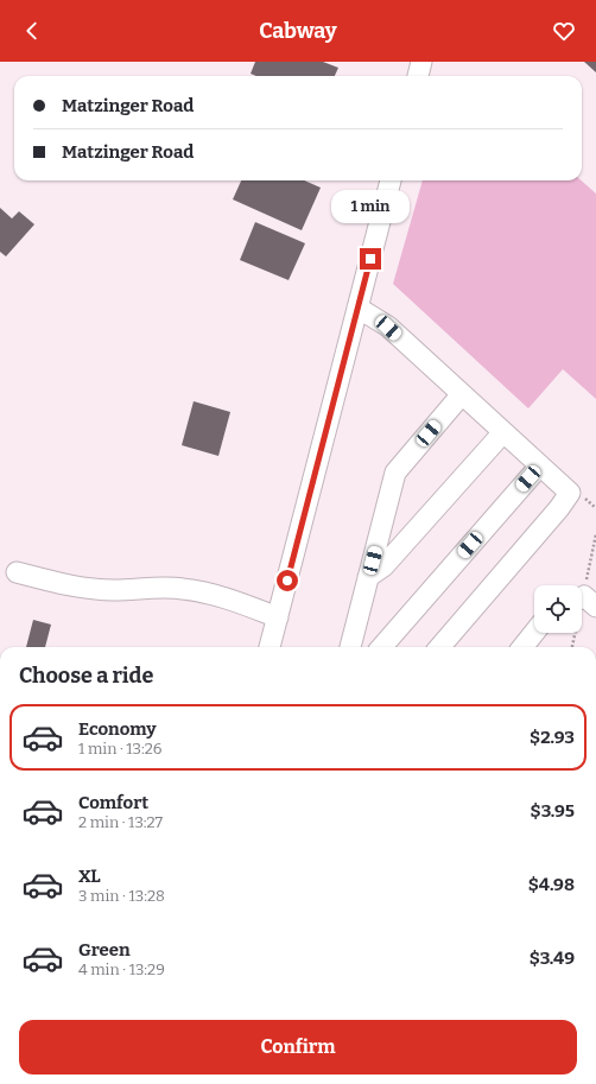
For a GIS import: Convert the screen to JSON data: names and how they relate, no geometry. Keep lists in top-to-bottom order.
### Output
{
  "page": {
    "header": "Cabway",
    "banner": ["Matzinger Road", "Matzinger Road"],
    "bubble": "1 min",
    "heading": "Choose a ride",
    "list": [
      {
        "name": "Economy",
        "note": "1 min · 13:26",
        "value": "$2.93"
      },
      {
        "name": "Comfort",
        "note": "2 min · 13:27",
        "value": "$3.95"
      },
      {
        "name": "XL",
        "note": "3 min · 13:28",
        "value": "$4.98"
      },
      {
        "name": "Green",
        "note": "4 min · 13:29",
        "value": "$3.49"
      }
    ],
    "buttons": "Confirm"
  }
}
